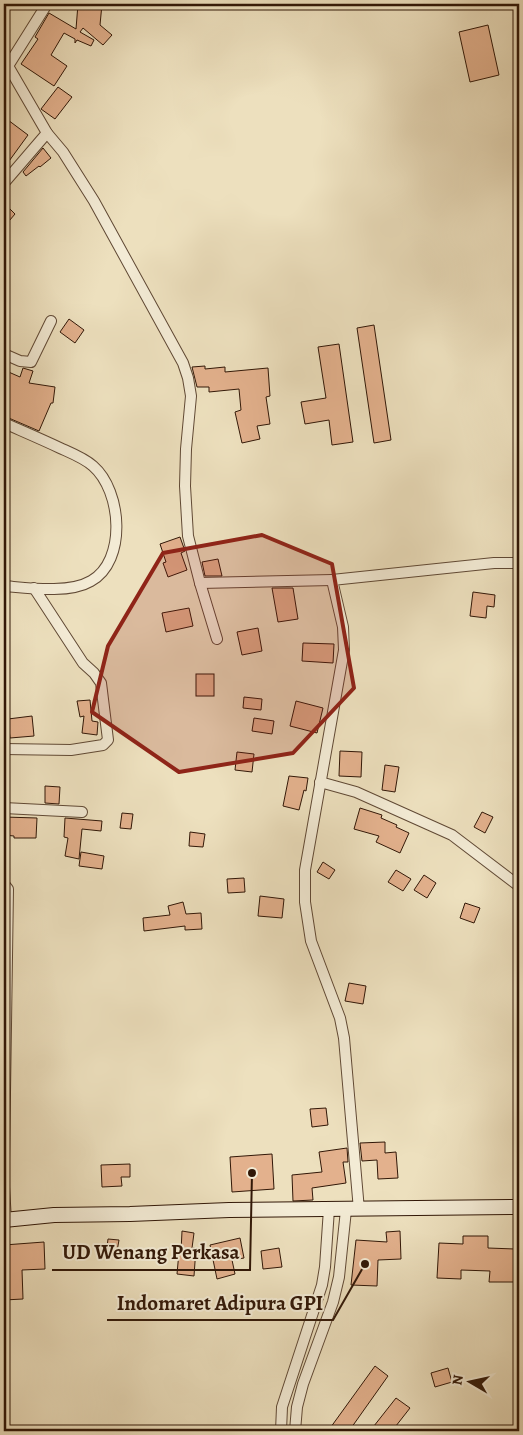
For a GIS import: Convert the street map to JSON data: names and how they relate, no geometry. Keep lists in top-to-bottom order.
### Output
{
  "places": ["UD Wenang Perkasa", "Indomaret Adipura GPI"],
  "north": "left"
}
